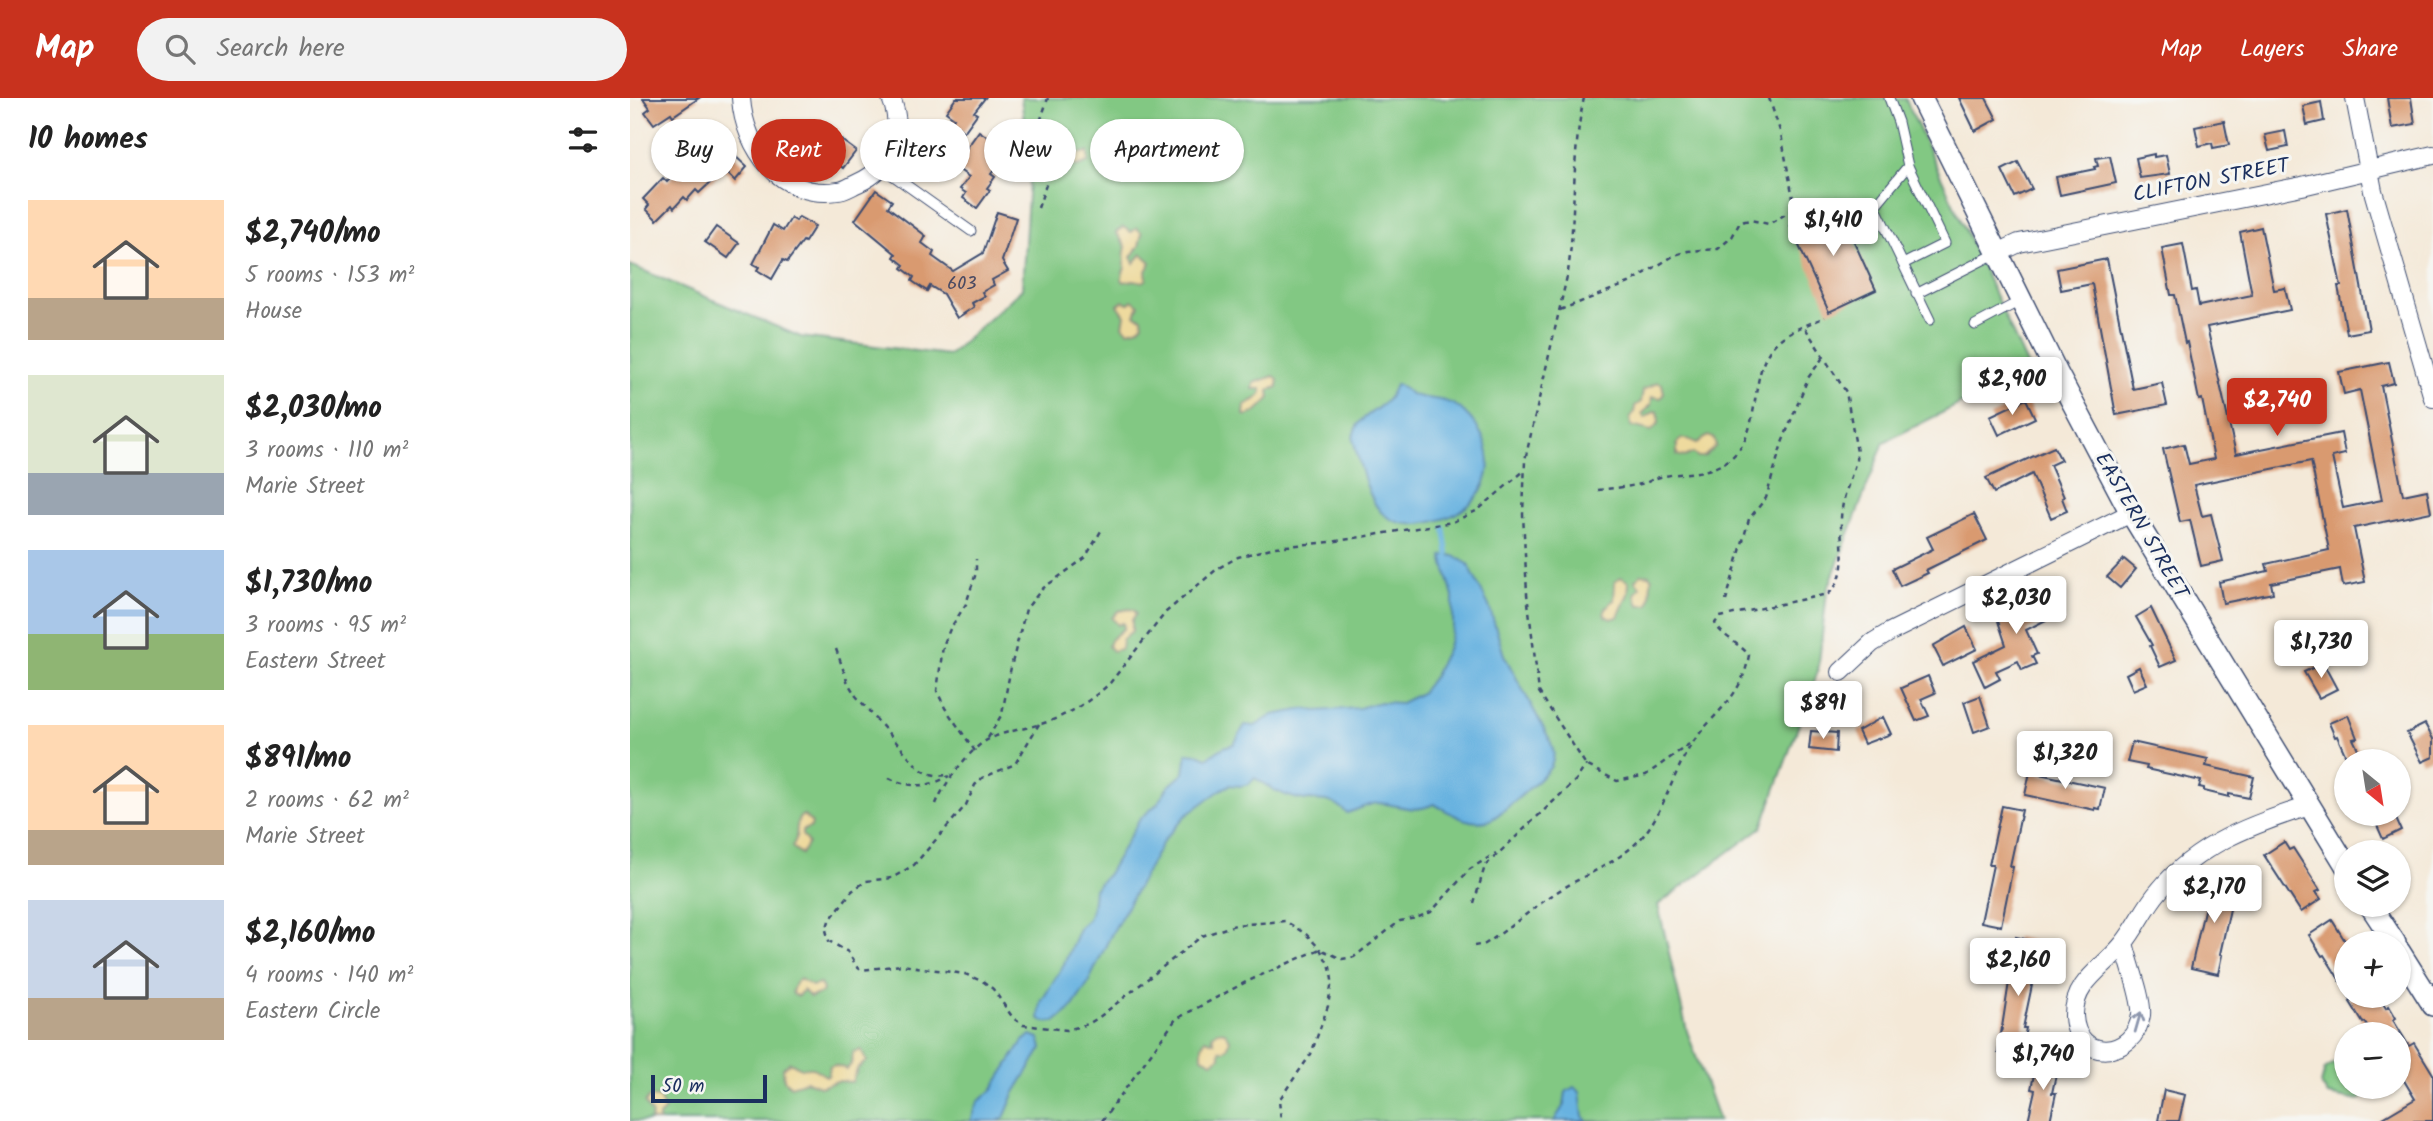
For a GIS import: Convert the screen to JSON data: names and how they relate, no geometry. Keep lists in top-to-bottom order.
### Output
{
  "streets": {
    "street": ["CLIFTON STREET", "EASTERN STREET"]
  },
  "crossings": [
    ["CLIFTON STREET", "EASTERN STREET"]
  ],
  "house_numbers": ["603"],
  "scale_bar": "50 m",
  "north": "bottom right",
  "page": {
    "header": "Map",
    "search": "Search here",
    "nav": ["Map", "Layers", "Share"],
    "heading": "10 homes",
    "chip": [
      "Buy",
      "Rent",
      "Filters",
      "New",
      "Apartment"
    ],
    "list": [
      {
        "name": "$2,740/mo",
        "note": "5 rooms · 153 m² · House"
      },
      {
        "name": "$2,030/mo",
        "note": "3 rooms · 110 m² · Marie Street"
      },
      {
        "name": "$1,730/mo",
        "note": "3 rooms · 95 m² · Eastern Street"
      },
      {
        "name": "$891/mo",
        "note": "2 rooms · 62 m² · Marie Street"
      },
      {
        "name": "$2,160/mo",
        "note": "4 rooms · 140 m² · Eastern Circle"
      }
    ],
    "price": [
      "$1,410",
      "$2,900",
      "$2,740",
      "$2,030",
      "$1,730",
      "$891",
      "$1,320",
      "$2,170",
      "$2,160",
      "$1,740"
    ],
    "map_buttons": ["+", "−"],
    "scale": "50 m"
  }
}
